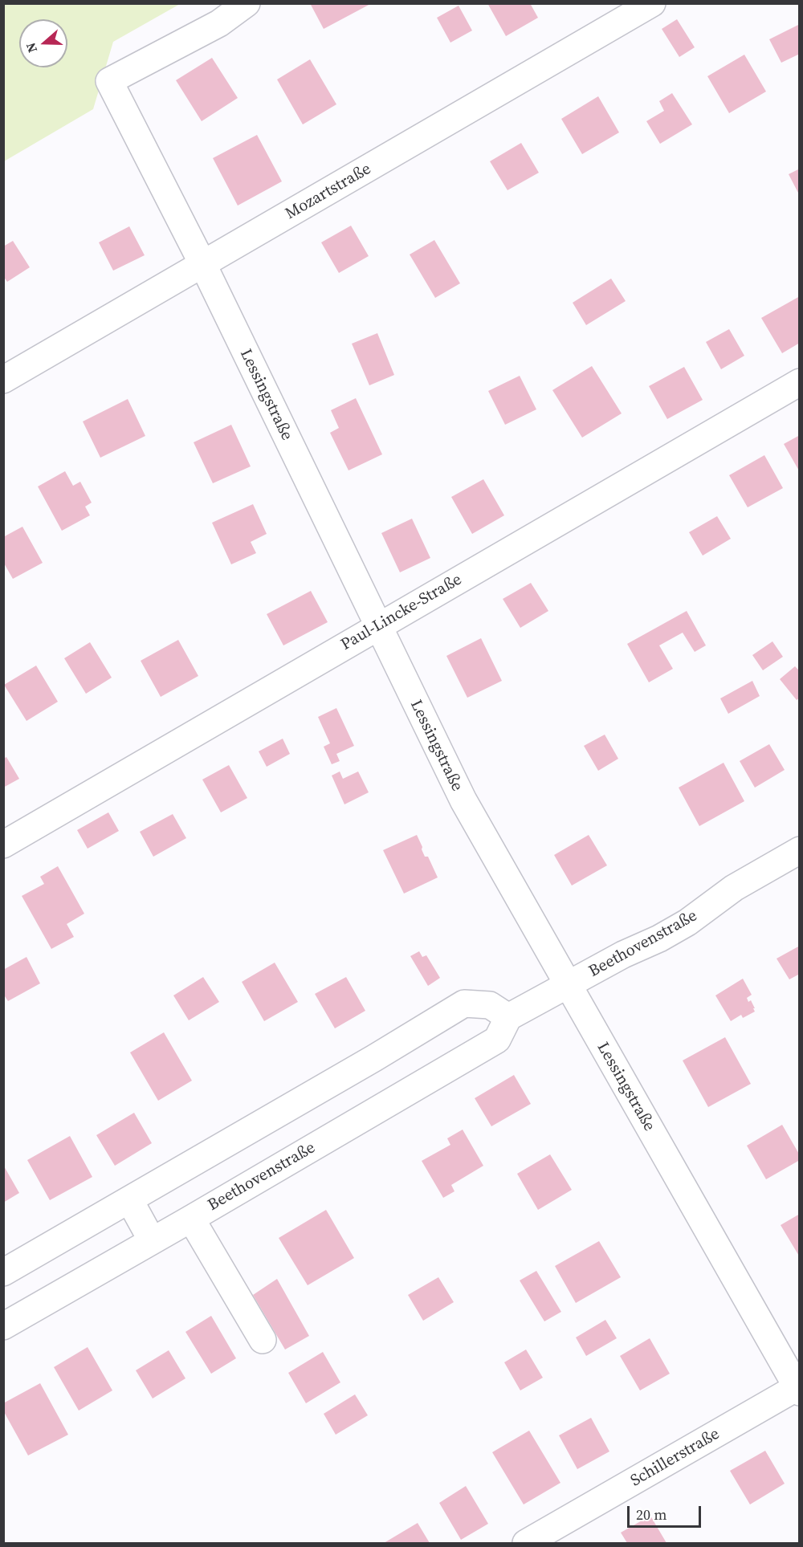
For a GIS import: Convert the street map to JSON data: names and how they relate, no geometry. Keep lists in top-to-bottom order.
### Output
{
  "streets": {
    "street": [
      "Mozartstraße",
      "Lessingstraße",
      "Paul-Lincke-Straße",
      "Beethovenstraße",
      "Schillerstraße"
    ]
  },
  "crossings": [
    ["Mozartstraße", "Lessingstraße"],
    ["Lessingstraße", "Paul-Lincke-Straße"],
    ["Lessingstraße", "Beethovenstraße"],
    ["Lessingstraße", "Schillerstraße"]
  ],
  "scale_bar": "20 m",
  "north": "left"
}
